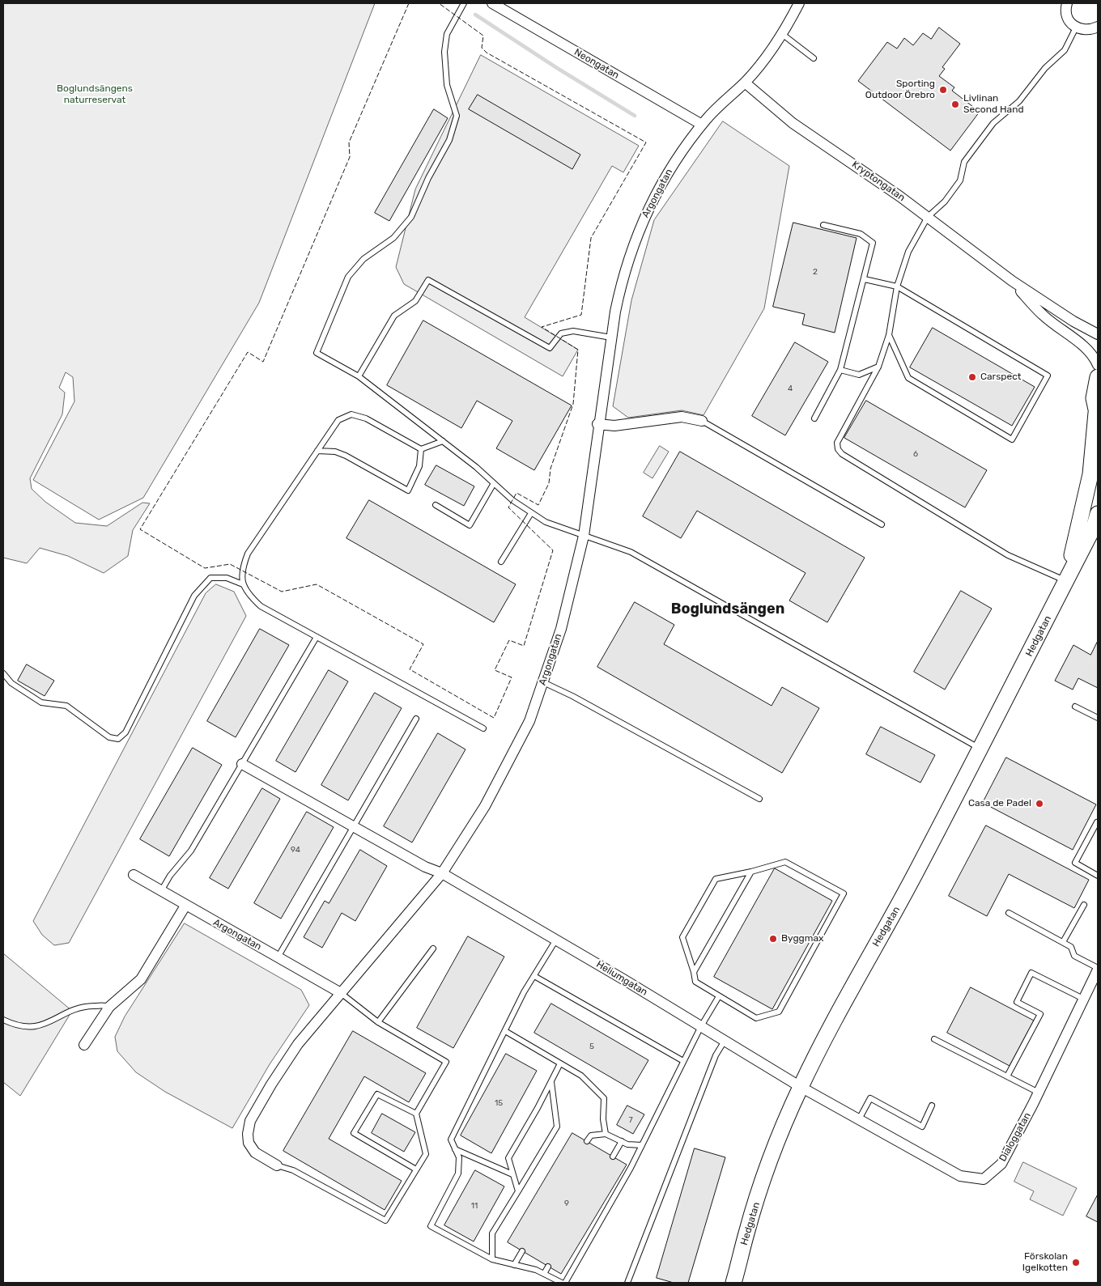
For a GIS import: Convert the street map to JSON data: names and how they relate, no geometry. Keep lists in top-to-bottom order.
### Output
{
  "streets": {
    "street": [
      "Neongatan",
      "Kryptongatan",
      "Argongatan",
      "Hedgatan",
      "Heliumgatan",
      "Dialoggatan"
    ]
  },
  "crossings": [
    ["Neongatan", "Argongatan"],
    ["Kryptongatan", "Argongatan"],
    ["Argongatan", "Heliumgatan"],
    ["Hedgatan", "Heliumgatan"],
    ["Hedgatan", "Dialoggatan"],
    ["Heliumgatan", "Dialoggatan"]
  ],
  "districts": ["Boglundsängen"],
  "parks": ["Boglundsängens naturreservat"],
  "places": [
    "Sporting Outdoor Örebro",
    "Livlinan Second Hand",
    "Carspect",
    "Casa de Padel",
    "Byggmax",
    "Förskolan Igelkotten"
  ],
  "house_numbers": [
    "2",
    "4",
    "6",
    "94",
    "5",
    "15",
    "7",
    "9",
    "11"
  ]
}
